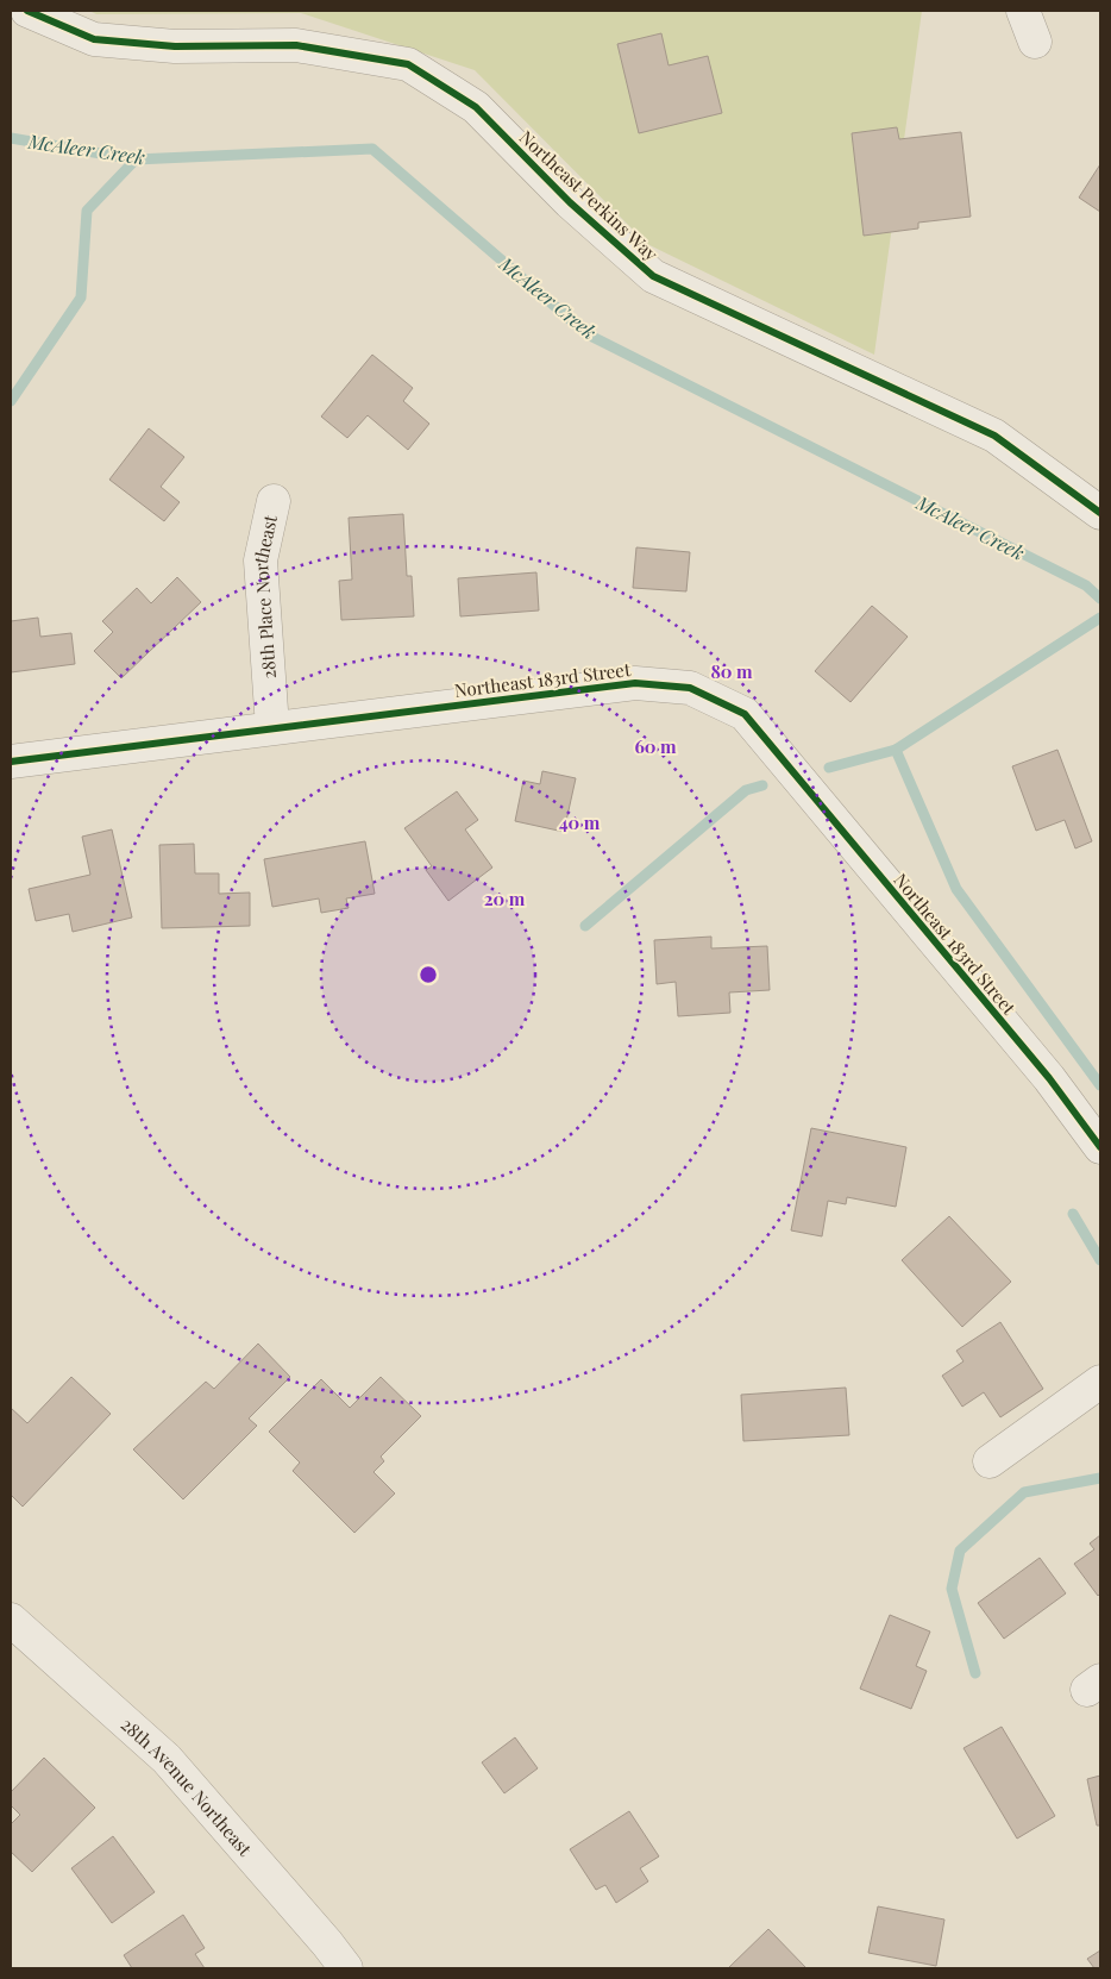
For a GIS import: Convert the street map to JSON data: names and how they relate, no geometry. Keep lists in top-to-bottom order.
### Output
{
  "streets": {
    "street": [
      "Northeast Perkins Way",
      "28th Place Northeast",
      "Northeast 183rd Street",
      "28th Avenue Northeast"
    ]
  },
  "crossings": [
    ["28th Place Northeast", "Northeast 183rd Street"]
  ],
  "water": ["McAleer Creek"],
  "rings": [
    "80 m",
    "60 m",
    "40 m",
    "20 m"
  ]
}
